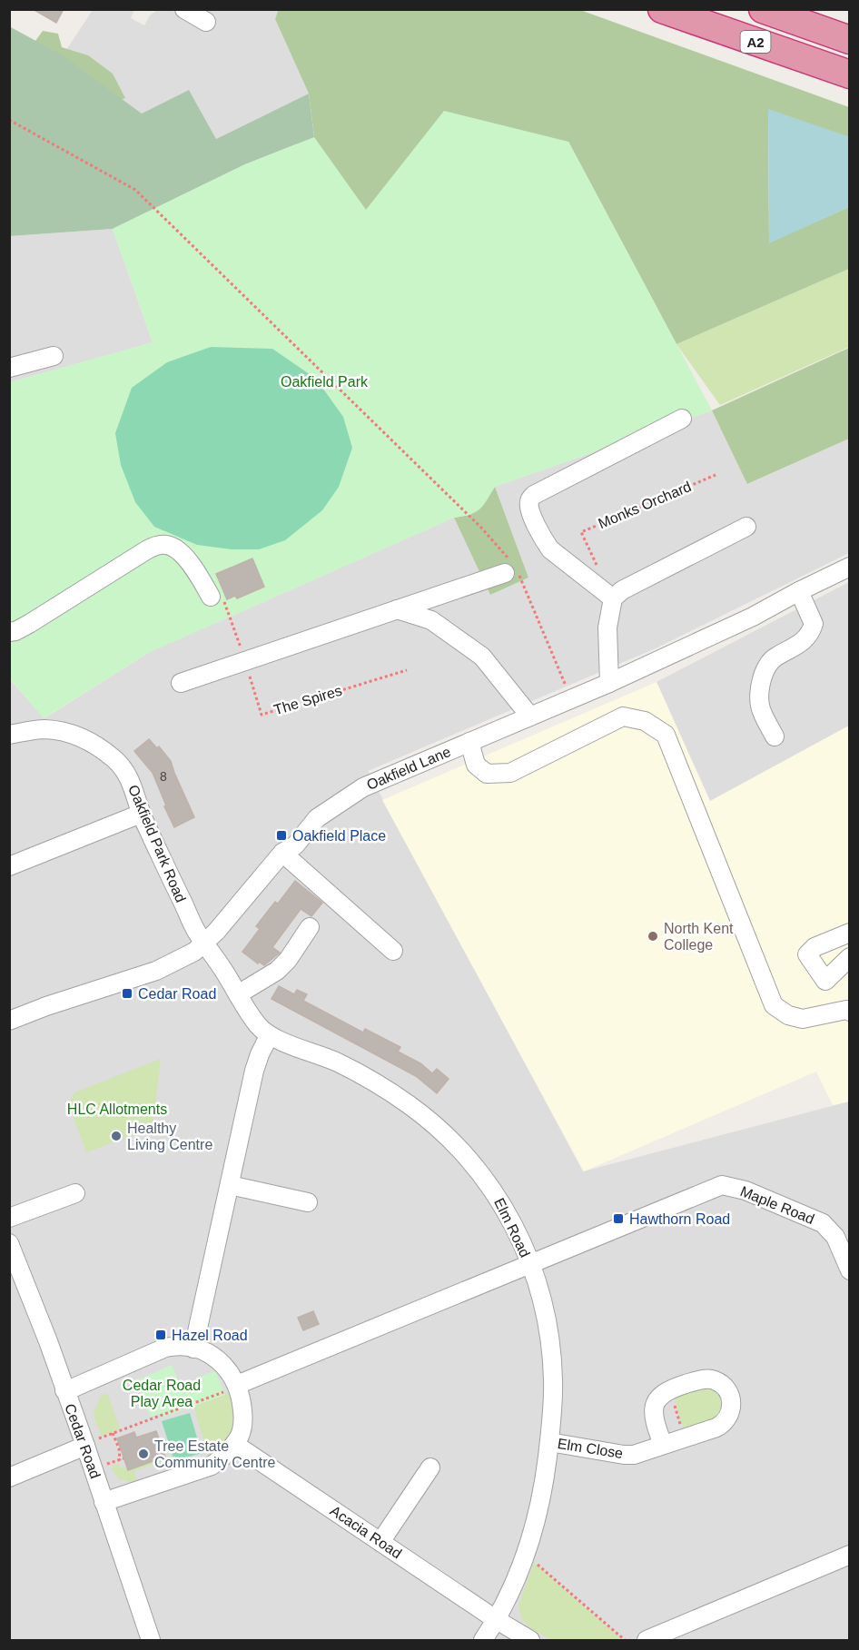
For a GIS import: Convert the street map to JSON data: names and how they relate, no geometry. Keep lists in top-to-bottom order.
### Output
{
  "streets": {
    "highway": ["A2"],
    "street": [
      "Oakfield Lane",
      "Oakfield Park Road",
      "Maple Road",
      "Elm Road",
      "Cedar Road",
      "Elm Close",
      "Acacia Road"
    ],
    "path": ["Monks Orchard", "The Spires"]
  },
  "crossings": [
    ["Oakfield Lane", "Oakfield Park Road"],
    ["Oakfield Lane", "Elm Road"],
    ["Oakfield Park Road", "Elm Road"],
    ["Maple Road", "Elm Road"],
    ["Elm Road", "Elm Close"],
    ["Elm Road", "Acacia Road"]
  ],
  "parks": ["Oakfield Park", "HLC Allotments", "Cedar Road Play Area"],
  "places": {
    "transit": [
      "Oakfield Place",
      "Cedar Road",
      "Hawthorn Road",
      "Hazel Road"
    ],
    "other": ["North Kent College", "Healthy Living Centre", "Tree Estate Community Centre"]
  },
  "house_numbers": ["8"]
}
